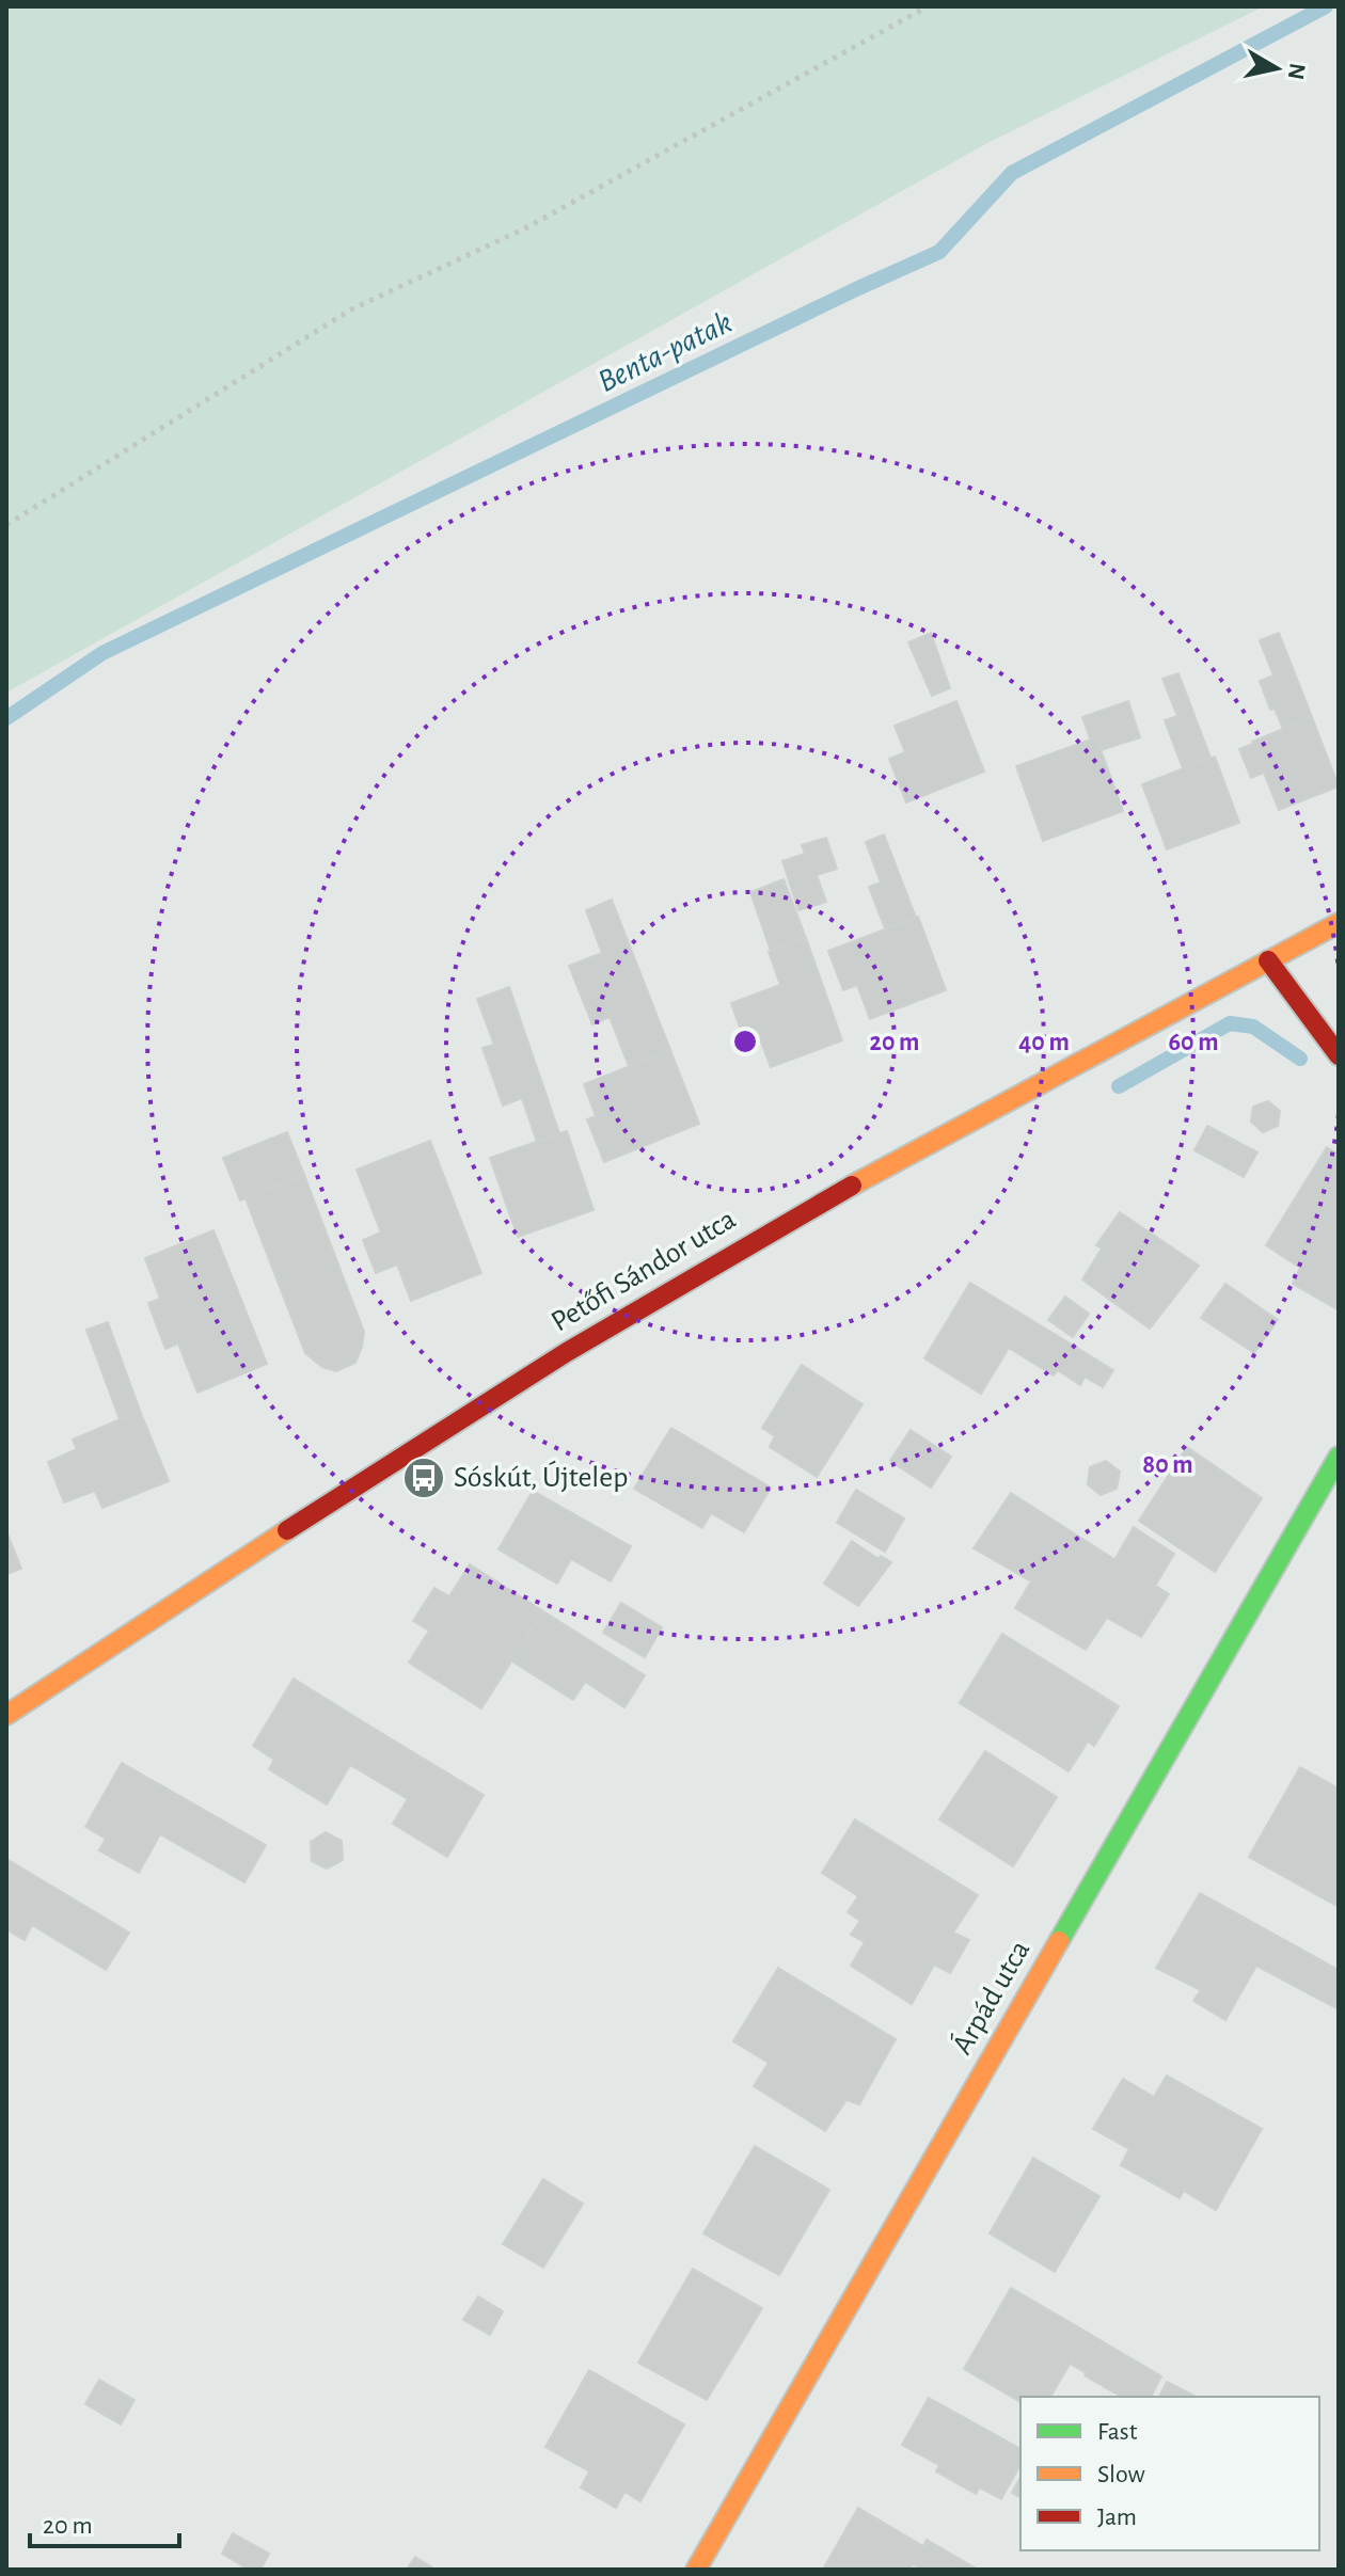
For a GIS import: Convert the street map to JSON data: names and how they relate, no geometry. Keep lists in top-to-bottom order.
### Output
{
  "streets": {
    "main road": ["Petőfi Sándor utca", "Árpád utca"]
  },
  "water": ["Benta-patak"],
  "places": {
    "bus stop": ["Sóskút, Újtelep"]
  },
  "legend": ["Fast", "Slow", "Jam"],
  "scale_bar": "20 m",
  "north": "right",
  "rings": [
    "20 m",
    "40 m",
    "60 m",
    "80 m"
  ]
}
